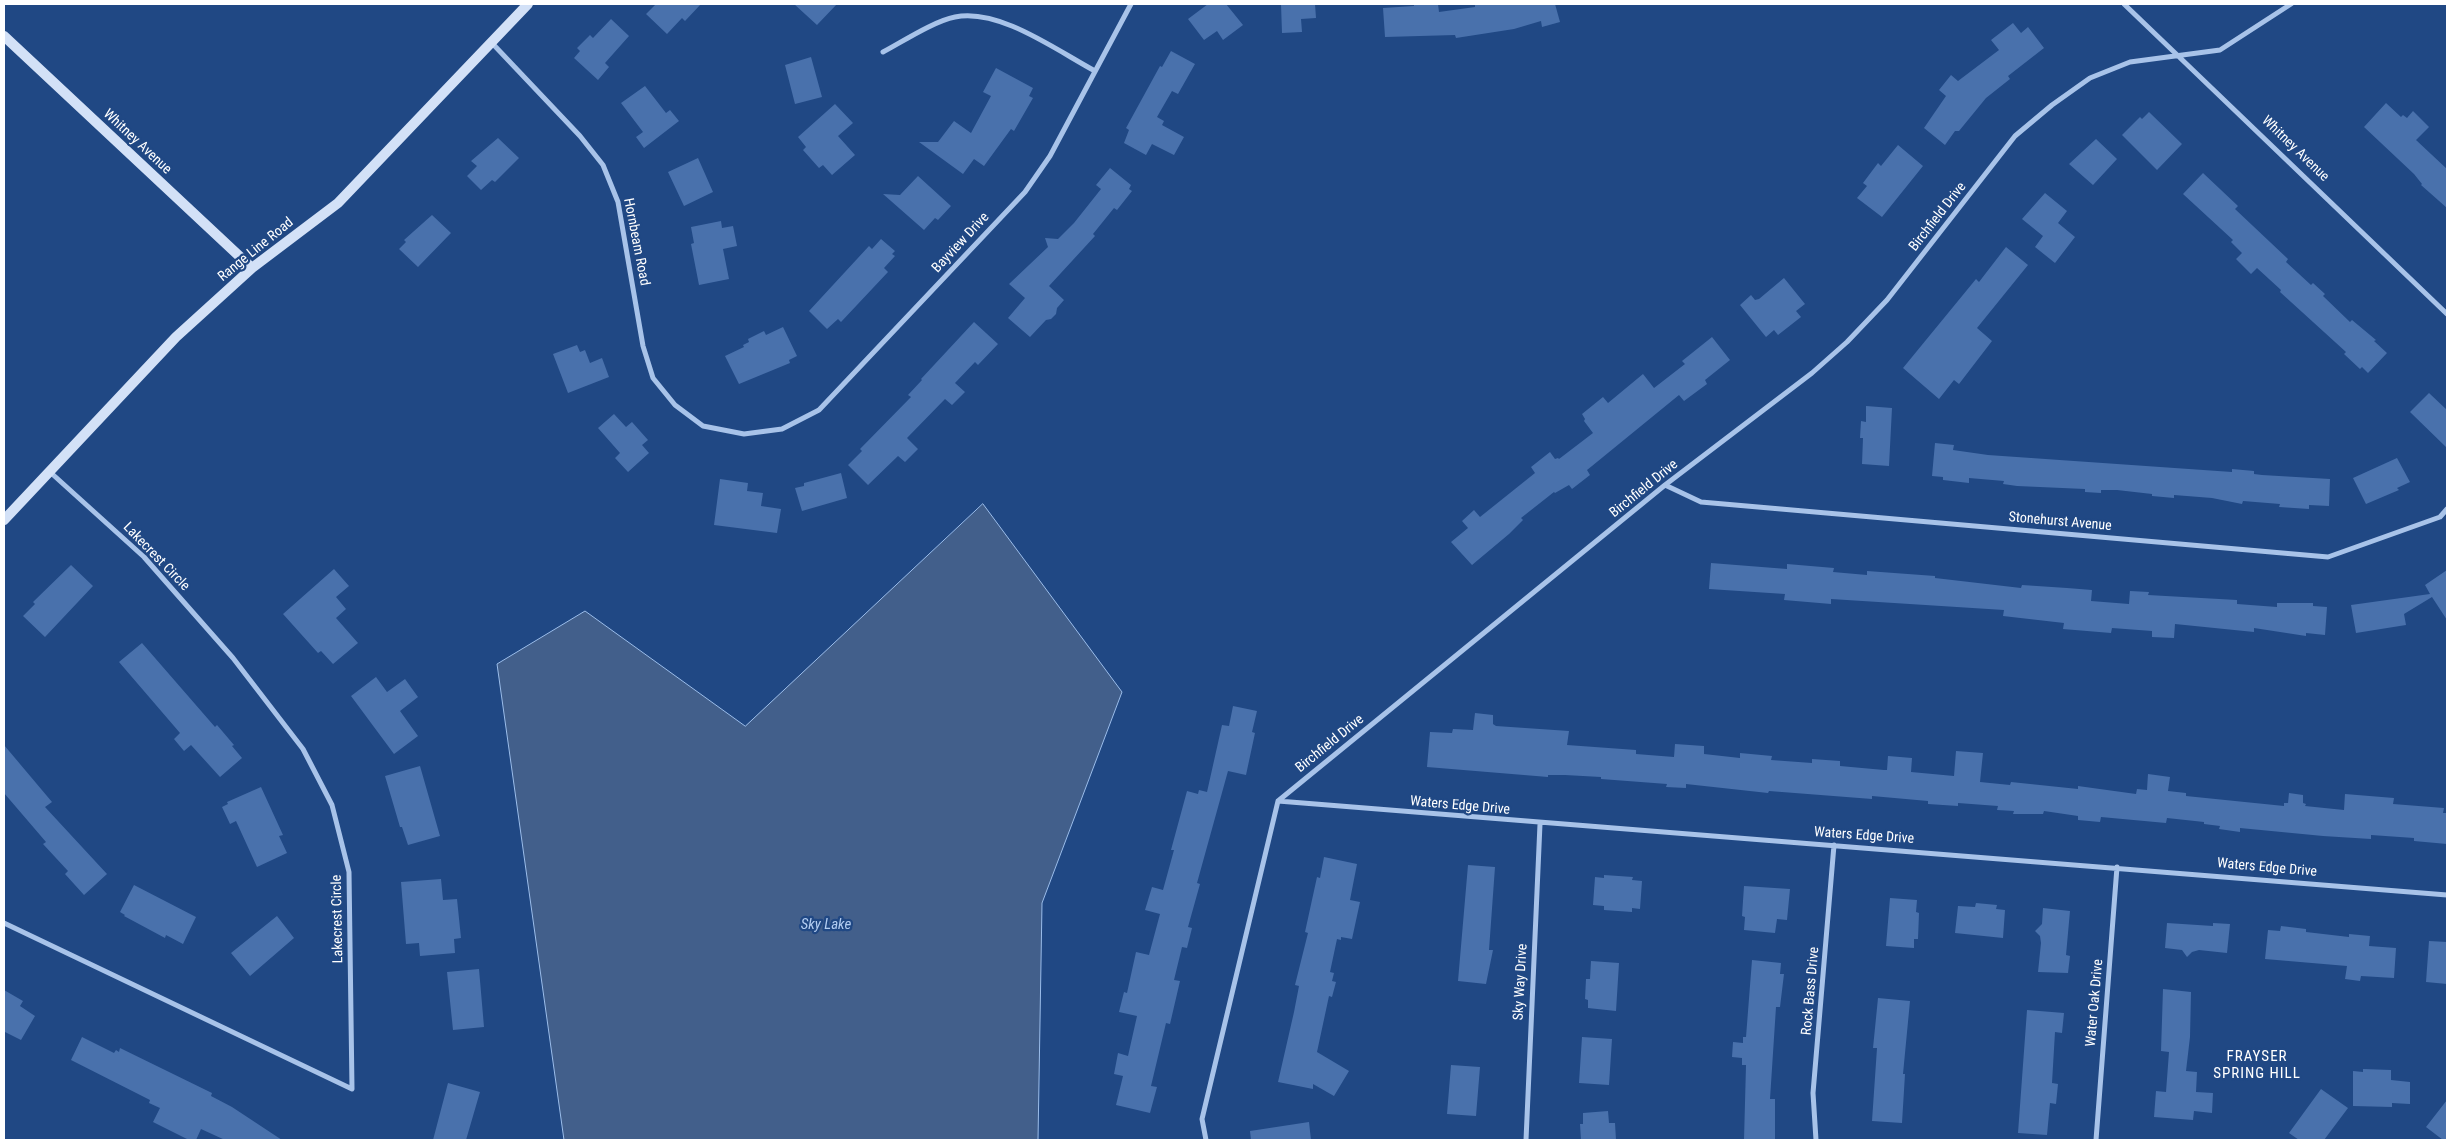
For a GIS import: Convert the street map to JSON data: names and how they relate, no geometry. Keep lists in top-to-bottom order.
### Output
{
  "streets": {
    "main road": ["Whitney Avenue", "Range Line Road"],
    "street": [
      "Birchfield Drive",
      "Hornbeam Road",
      "Bayview Drive",
      "Stonehurst Avenue",
      "Lakecrest Circle",
      "Waters Edge Drive",
      "Sky Way Drive",
      "Rock Bass Drive",
      "Water Oak Drive"
    ]
  },
  "crossings": [
    ["Whitney Avenue", "Birchfield Drive"],
    ["Whitney Avenue", "Range Line Road"],
    ["Birchfield Drive", "Stonehurst Avenue"],
    ["Birchfield Drive", "Waters Edge Drive"],
    ["Hornbeam Road", "Bayview Drive"],
    ["Hornbeam Road", "Range Line Road"],
    ["Range Line Road", "Lakecrest Circle"],
    ["Waters Edge Drive", "Sky Way Drive"],
    ["Waters Edge Drive", "Rock Bass Drive"],
    ["Waters Edge Drive", "Water Oak Drive"]
  ],
  "districts": ["FRAYSER SPRING HILL"],
  "water": ["Sky Lake"]
}
